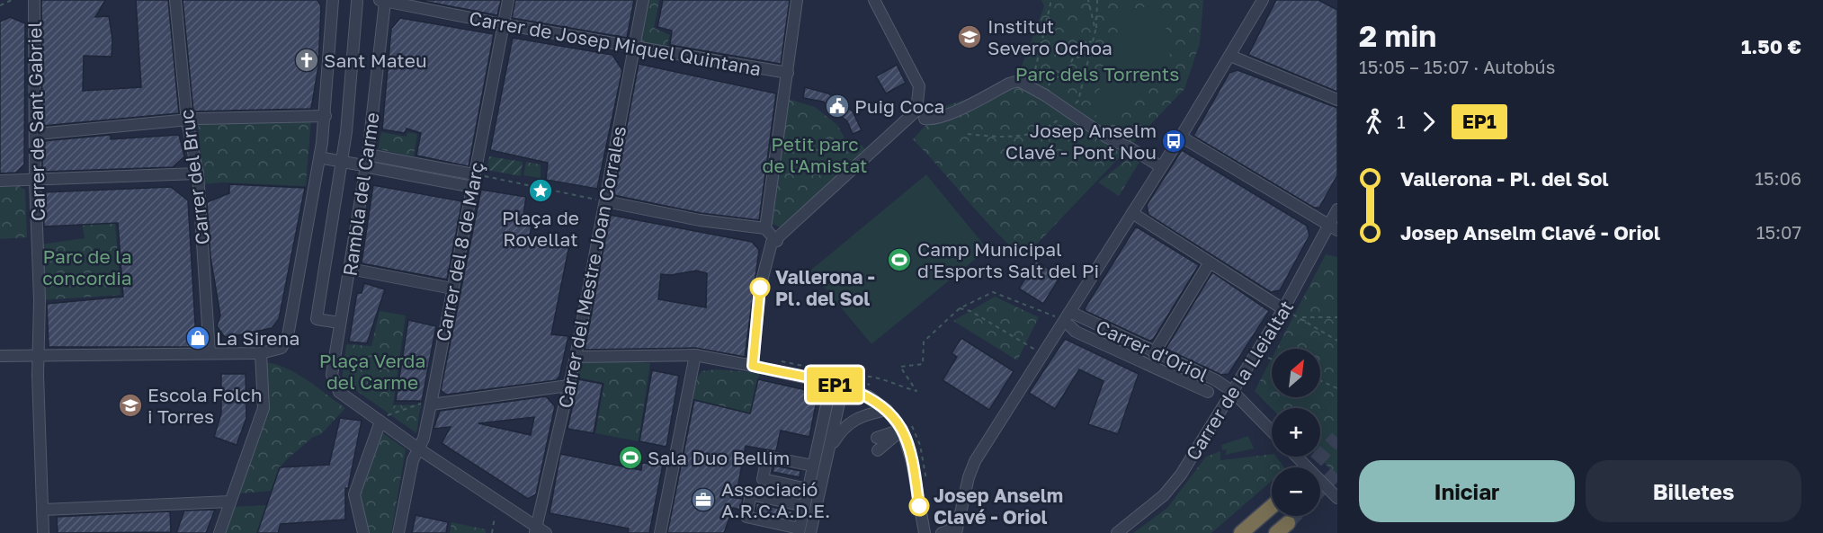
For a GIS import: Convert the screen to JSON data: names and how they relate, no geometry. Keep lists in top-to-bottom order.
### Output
{
  "streets": {
    "street": [
      "Carrer de Josep Miquel Quintana",
      "Carrer de Sant Gabriel",
      "Carrer del Bruc",
      "Rambla del Carme",
      "Carrer del 8 de Març",
      "Carrer del Mestre Joan Corrales",
      "Carrer d'Oriol",
      "Carrer de la Lleialtat"
    ]
  },
  "crossings": [
    ["Carrer de Josep Miquel Quintana", "Rambla del Carme"],
    ["Carrer de Josep Miquel Quintana", "Carrer del 8 de Març"],
    ["Carrer de Josep Miquel Quintana", "Carrer del Mestre Joan Corrales"],
    ["Carrer d'Oriol", "Carrer de la Lleialtat"]
  ],
  "parks": [
    "Parc dels Torrents",
    "Petit parc de l'Amistat",
    "Parc de la concordia",
    "Plaça Verda del Carme"
  ],
  "places": {
    "school or university": ["Institut Severo Ochoa", "Escola Folch i Torres"],
    "church": ["Sant Mateu"],
    "public building": ["Puig Coca"],
    "bus stop": ["Josep Anselm Clavé - Pont Nou"],
    "place": ["Plaça de Rovellat"],
    "sports": ["Camp Municipal d'Esports Salt del Pi", "Sala Duo Bellim"],
    "other": ["Vallerona - Pl. del Sol", "Josep Anselm Clavé - Oriol"],
    "shop": ["La Sirena"],
    "office": ["Associació A.R.C.A.D.E."]
  },
  "lines": ["bus line EP1"],
  "north": "top right",
  "page": {
    "on_map": "EP1",
    "heading": ["2 min", "15:05 – 15:07 · Autobús", "1.50 €"],
    "legs": ["1", "EP1"],
    "list": [
      {
        "name": "Vallerona - Pl. del Sol",
        "value": "15:06"
      },
      {
        "name": "Josep Anselm Clavé - Oriol",
        "value": "15:07"
      }
    ],
    "map_buttons": ["+", "−"],
    "buttons": ["Iniciar", "Billetes"]
  }
}
